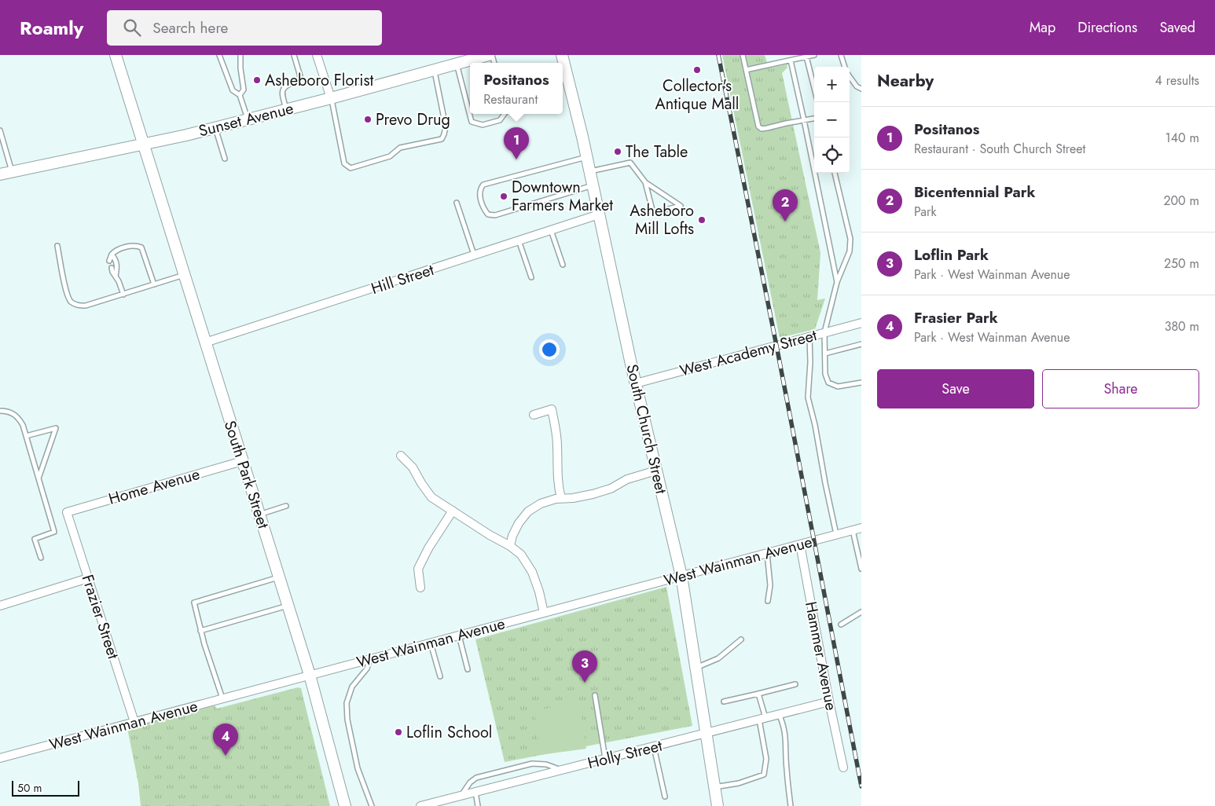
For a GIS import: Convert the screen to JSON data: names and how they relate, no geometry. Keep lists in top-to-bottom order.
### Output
{
  "streets": {
    "main road": ["Sunset Avenue", "South Church Street", "South Park Street"],
    "street": [
      "Hill Street",
      "West Academy Street",
      "Home Avenue",
      "West Wainman Avenue",
      "Frazier Street",
      "Hammer Avenue",
      "Holly Street"
    ]
  },
  "crossings": [
    ["Sunset Avenue", "South Park Street"],
    ["Hill Street", "South Church Street"],
    ["Hill Street", "South Park Street"],
    ["West Academy Street", "South Church Street"],
    ["South Church Street", "West Wainman Avenue"],
    ["South Church Street", "Holly Street"],
    ["South Park Street", "Home Avenue"],
    ["South Park Street", "West Wainman Avenue"],
    ["Home Avenue", "Frazier Street"],
    ["West Wainman Avenue", "Frazier Street"],
    ["West Wainman Avenue", "Hammer Avenue"],
    ["Hammer Avenue", "Holly Street"]
  ],
  "places": [
    "Collector's Antique Mall",
    "Asheboro Florist",
    "Prevo Drug",
    "The Table",
    "Downtown Farmers Market",
    "Asheboro Mill Lofts",
    "Loflin School"
  ],
  "scale_bar": "50 m",
  "page": {
    "header": "Roamly",
    "search": "Search here",
    "nav": ["Map", "Directions", "Saved"],
    "heading": ["Nearby", "4 results"],
    "popup": ["Positanos", "Restaurant"],
    "map_buttons": ["+", "−"],
    "list": [
      {
        "mark": "1",
        "name": "Positanos",
        "note": "Restaurant · South Church Street",
        "value": "140 m"
      },
      {
        "mark": "2",
        "name": "Bicentennial Park",
        "note": "Park",
        "value": "200 m"
      },
      {
        "mark": "3",
        "name": "Loflin Park",
        "note": "Park · West Wainman Avenue",
        "value": "250 m"
      },
      {
        "mark": "4",
        "name": "Frasier Park",
        "note": "Park · West Wainman Avenue",
        "value": "380 m"
      }
    ],
    "pins": [
      "1",
      "2",
      "3",
      "4"
    ],
    "buttons": ["Save", "Share"],
    "scale": "50 m"
  }
}
